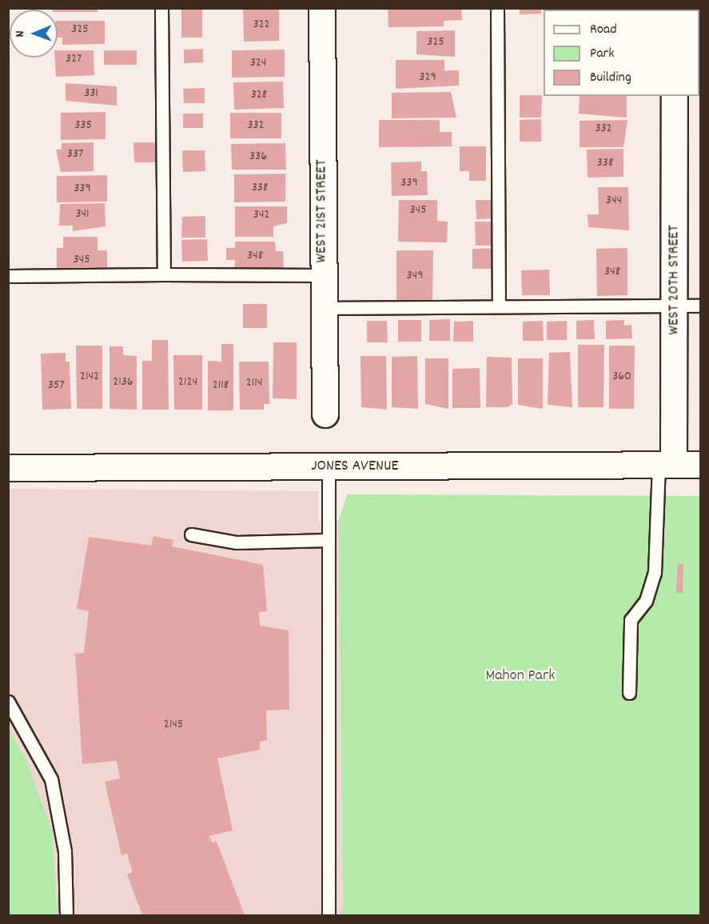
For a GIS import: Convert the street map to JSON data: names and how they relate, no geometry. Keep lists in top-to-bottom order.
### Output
{
  "streets": {
    "street": ["WEST 21ST STREET", "WEST 20TH STREET", "JONES AVENUE"]
  },
  "crossings": [
    ["WEST 20TH STREET", "JONES AVENUE"]
  ],
  "parks": ["Mahon Park"],
  "house_numbers": [
    "322",
    "325",
    "325",
    "327",
    "324",
    "329",
    "331",
    "328",
    "335",
    "332",
    "332",
    "337",
    "336",
    "338",
    "339",
    "338",
    "339",
    "344",
    "345",
    "341",
    "342",
    "348",
    "345",
    "348",
    "349",
    "2142",
    "360",
    "2136",
    "2124",
    "2114",
    "357",
    "2118",
    "2145"
  ],
  "legend": ["Road", "Park", "Building"],
  "north": "left"
}
